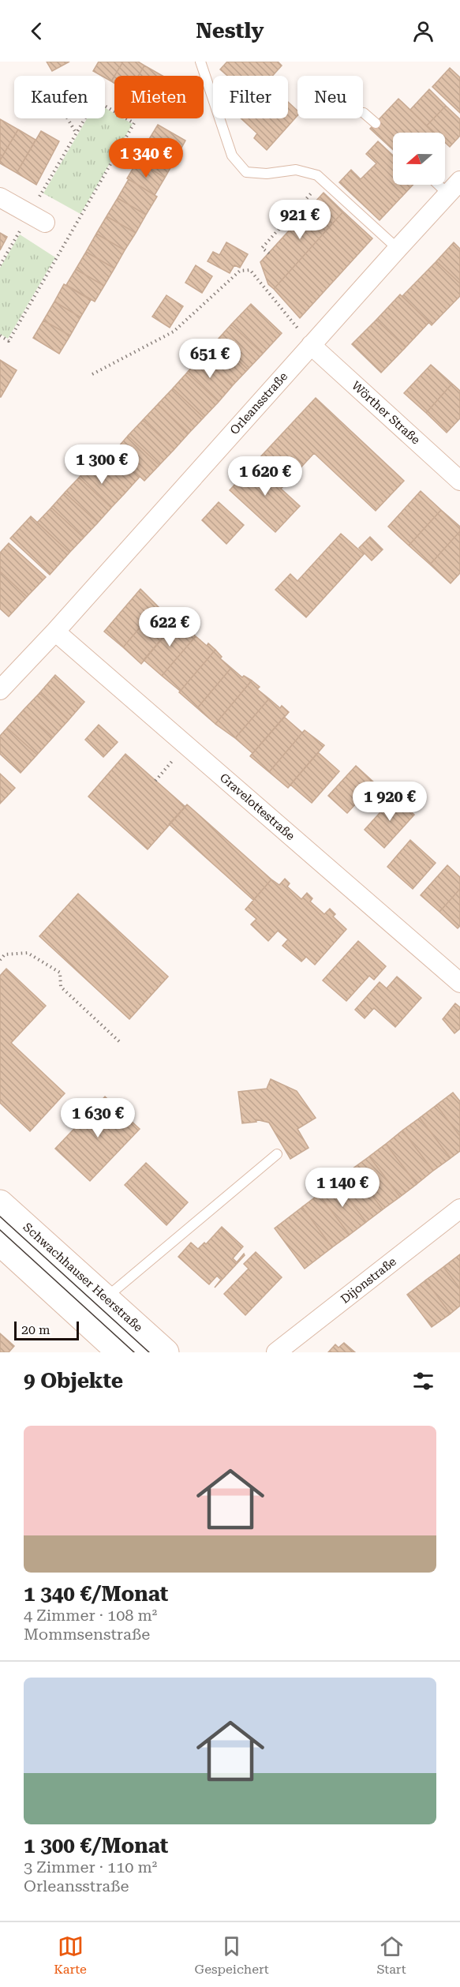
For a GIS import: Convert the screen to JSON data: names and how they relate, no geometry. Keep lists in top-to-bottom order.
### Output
{
  "streets": {
    "main road": ["Schwachhauser Heerstraße"],
    "street": [
      "Orleansstraße",
      "Wörther Straße",
      "Gravelottestraße",
      "Dijonstraße"
    ]
  },
  "crossings": [
    ["Orleansstraße", "Wörther Straße"],
    ["Orleansstraße", "Gravelottestraße"]
  ],
  "scale_bar": "20 m",
  "north": "left",
  "page": {
    "header": "Nestly",
    "chip": [
      "Kaufen",
      "Mieten",
      "Filter",
      "Neu"
    ],
    "price": [
      "1 340 €",
      "921 €",
      "651 €",
      "1 300 €",
      "1 620 €",
      "622 €",
      "1 920 €",
      "1 630 €",
      "1 140 €"
    ],
    "scale": "20 m",
    "heading": "9 Objekte",
    "list": [
      {
        "name": "1 340 €/Monat",
        "note": "4 Zimmer · 108 m² · Mommsenstraße"
      },
      {
        "name": "1 300 €/Monat",
        "note": "3 Zimmer · 110 m² · Orleansstraße"
      }
    ],
    "tabs": ["Karte", "Gespeichert", "Start"]
  }
}
